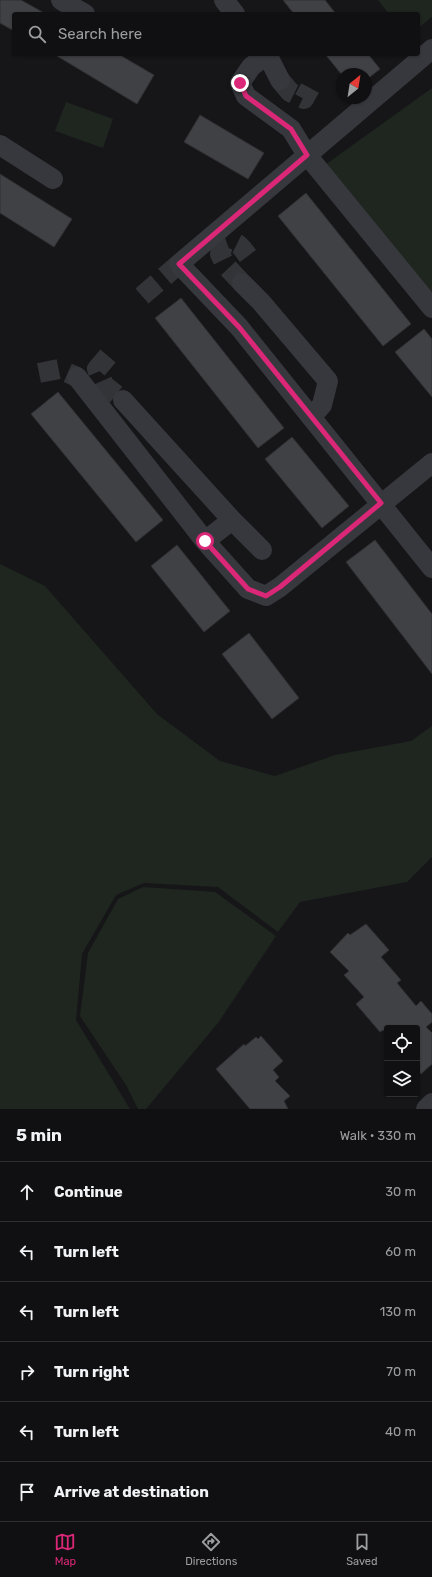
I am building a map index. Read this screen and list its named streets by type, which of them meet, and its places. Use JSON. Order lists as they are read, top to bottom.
{
  "north": "top right",
  "page": {
    "search": "Search here",
    "heading": ["5 min", "Walk · 330 m"],
    "list": [
      ["Continue", "30 m"],
      ["Turn left", "60 m"],
      ["Turn left", "130 m"],
      ["Turn right", "70 m"],
      ["Turn left", "40 m"],
      "Arrive at destination"
    ],
    "nav": ["Map", "Directions", "Saved"]
  }
}
